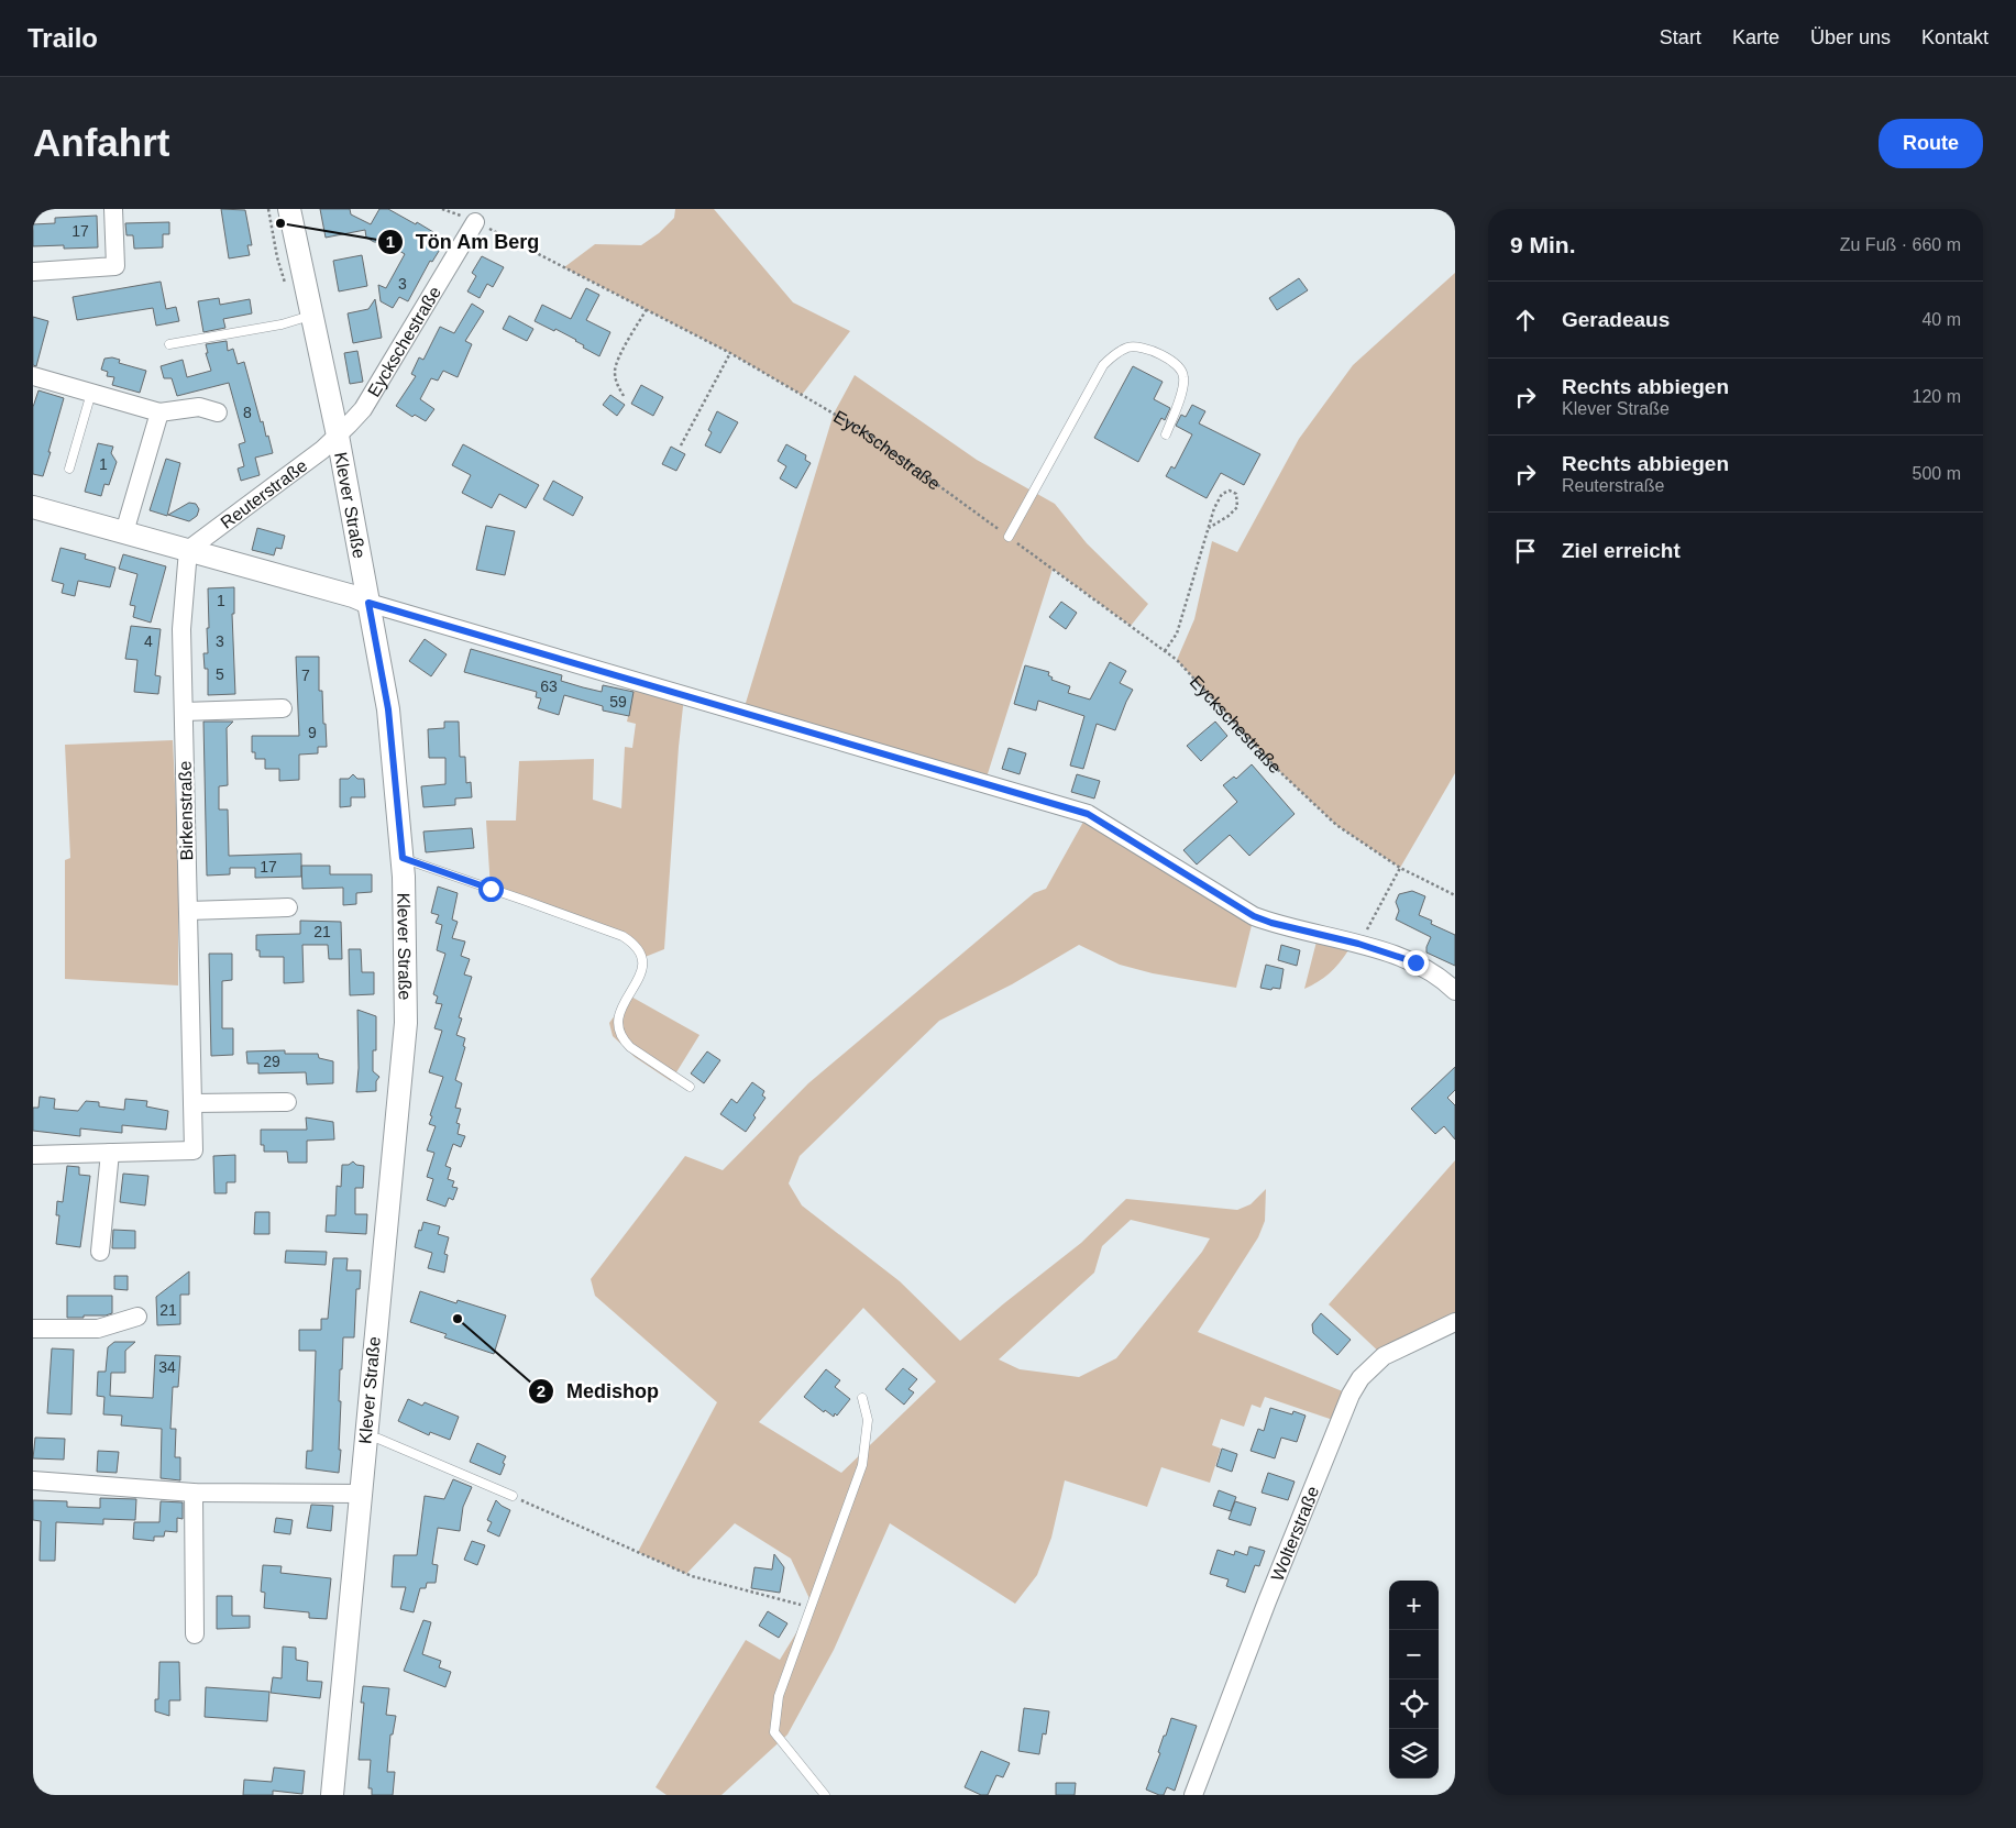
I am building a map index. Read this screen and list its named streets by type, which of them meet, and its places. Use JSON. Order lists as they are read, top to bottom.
{
  "streets": {
    "street": [
      "Eyckschestraße",
      "Reuterstraße",
      "Klever Straße",
      "Birkenstraße",
      "Wolterstraße"
    ]
  },
  "crossings": [
    ["Eyckschestraße", "Reuterstraße"],
    ["Eyckschestraße", "Klever Straße"],
    ["Reuterstraße", "Klever Straße"],
    ["Reuterstraße", "Birkenstraße"]
  ],
  "places": ["Tön Am Berg", "Medishop"],
  "house_numbers": [
    "17",
    "3",
    "8",
    "1",
    "1",
    "4",
    "3",
    "5",
    "7",
    "63",
    "59",
    "9",
    "17",
    "21",
    "29",
    "21",
    "34"
  ],
  "page": {
    "header": "Trailo",
    "nav": [
      "Start",
      "Karte",
      "Über uns",
      "Kontakt"
    ],
    "buttons": "Route",
    "title": "Anfahrt",
    "heading": ["9 Min.", "Zu Fuß · 660 m"],
    "list": [
      ["Geradeaus", "40 m"],
      ["Rechts abbiegen", "Klever Straße", "120 m"],
      ["Rechts abbiegen", "Reuterstraße", "500 m"],
      "Ziel erreicht"
    ],
    "map_buttons": ["+", "−"]
  }
}
